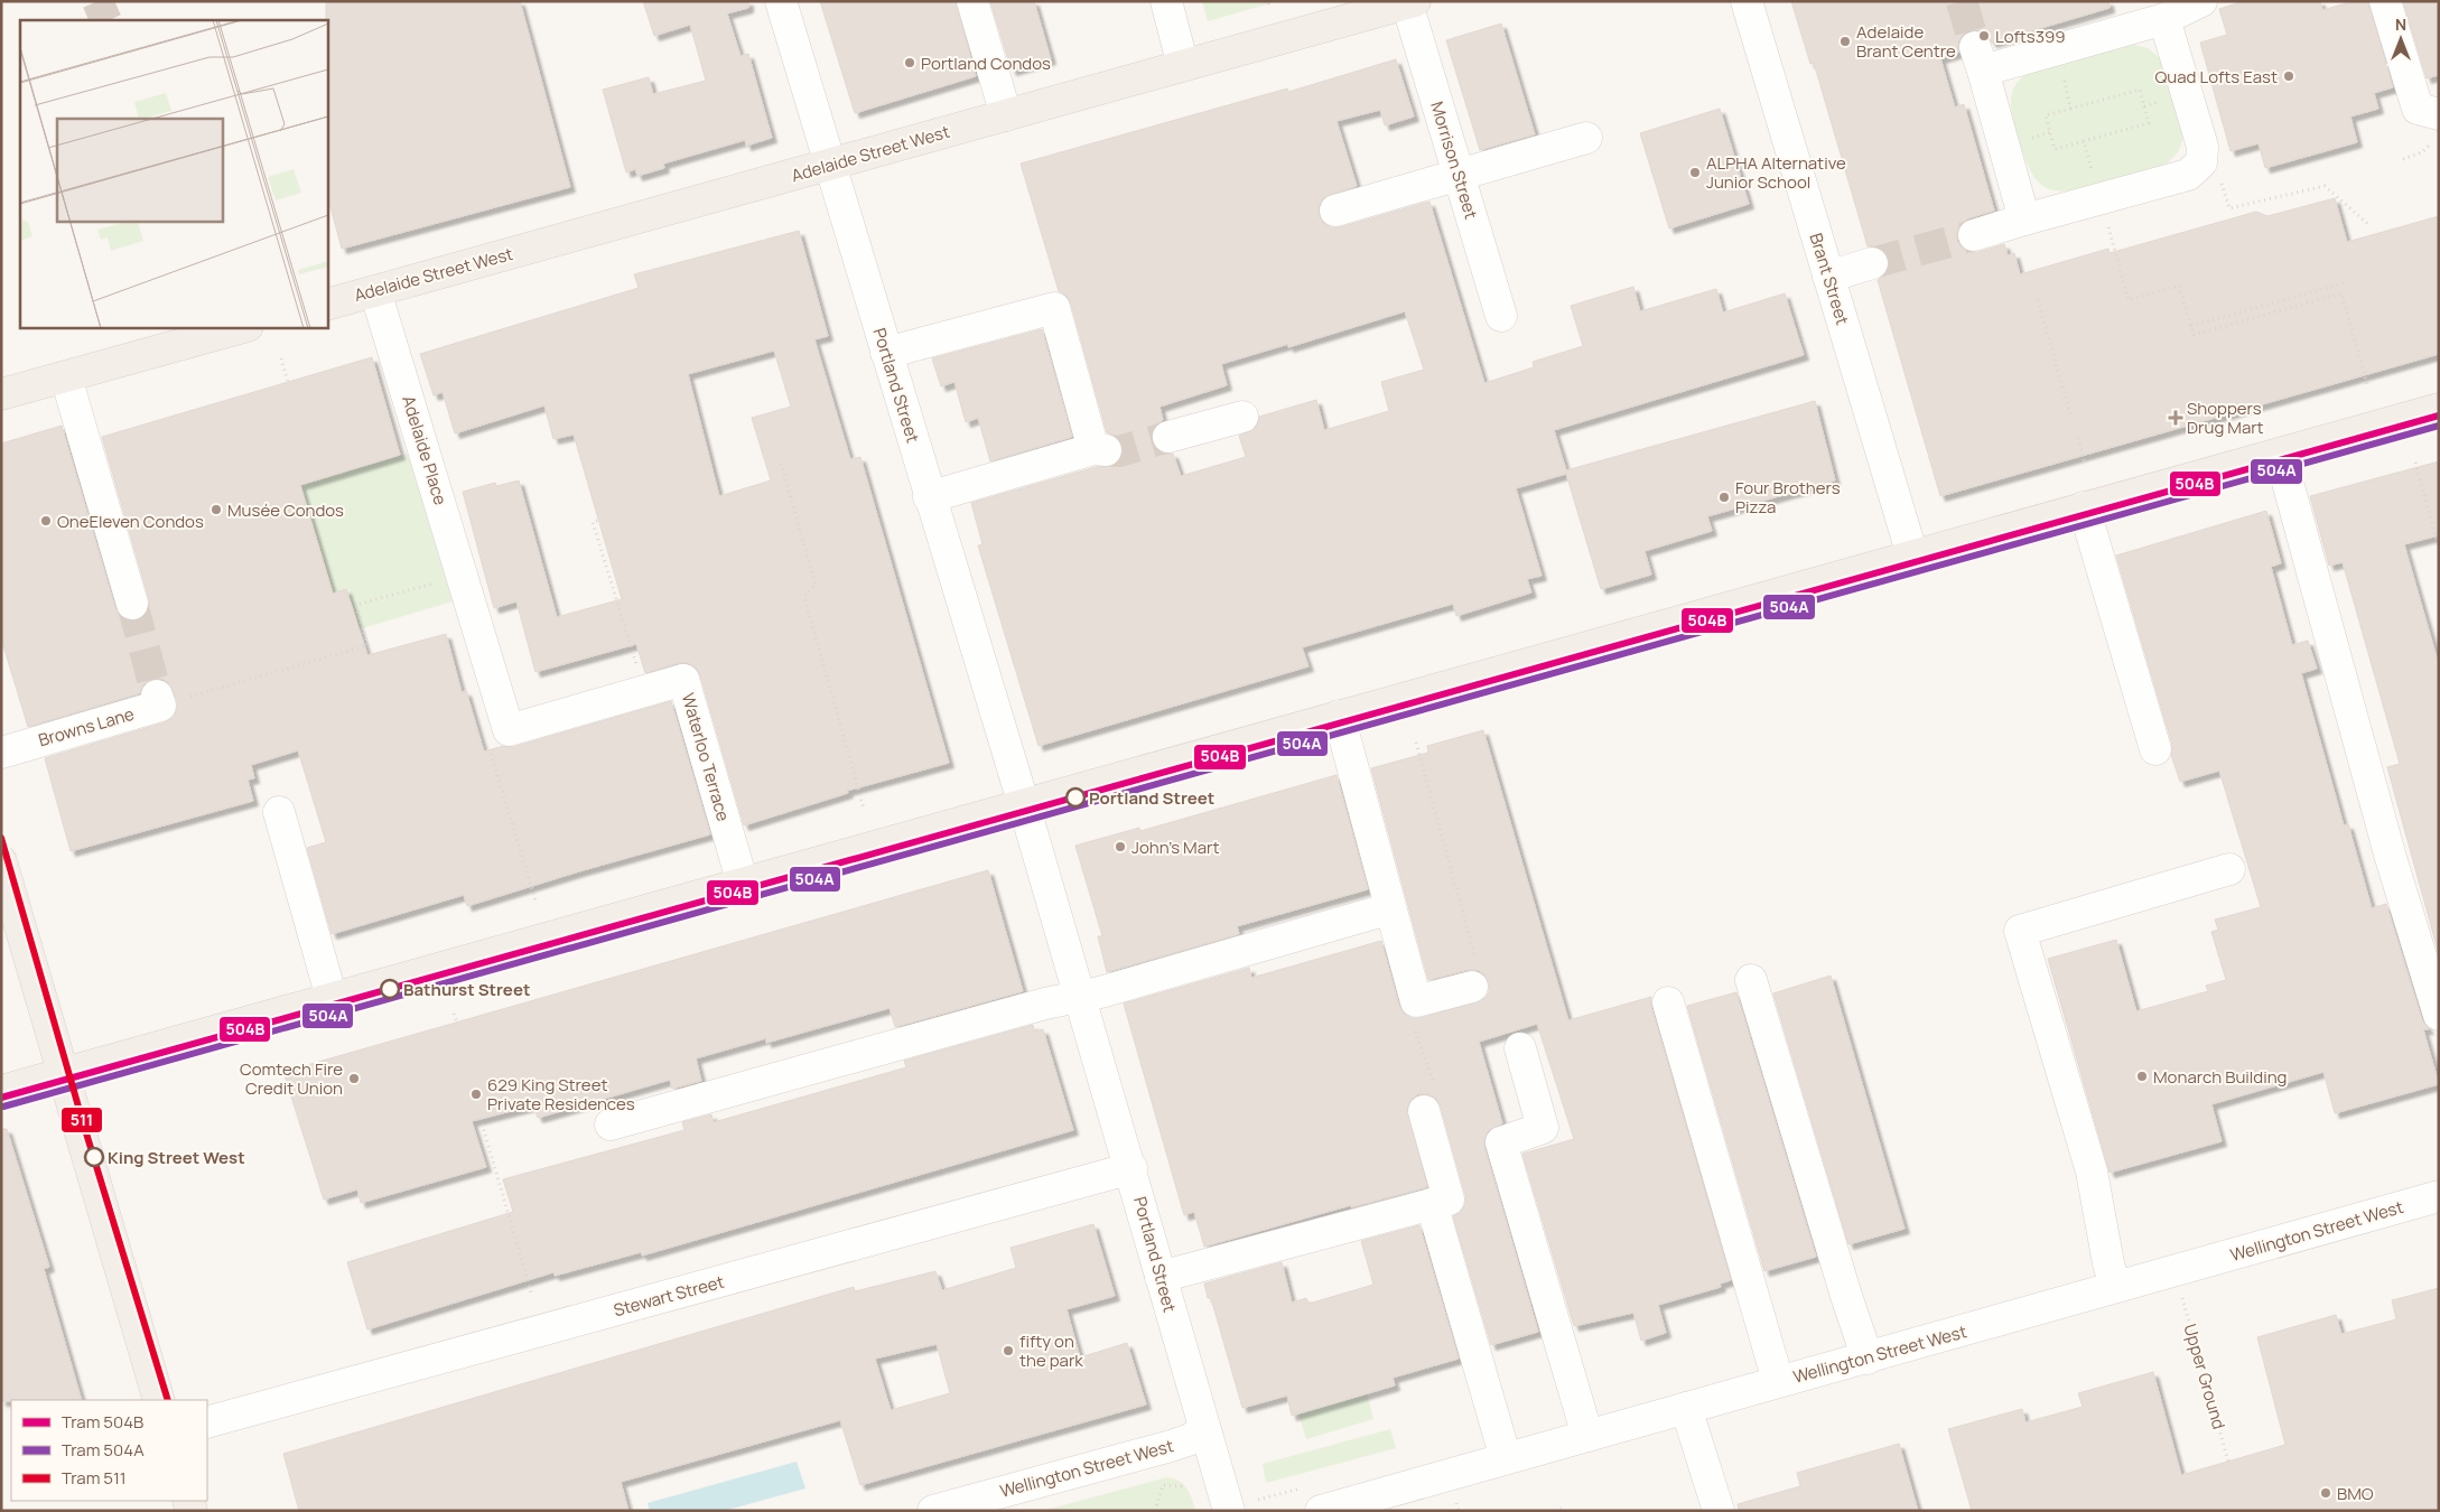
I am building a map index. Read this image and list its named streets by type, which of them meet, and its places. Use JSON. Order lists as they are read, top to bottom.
{
  "streets": {
    "main road": ["Adelaide Street West"],
    "street": [
      "Morrison Street",
      "Brant Street",
      "Portland Street",
      "Adelaide Place",
      "Browns Lane",
      "Waterloo Terrace",
      "Wellington Street West",
      "Stewart Street"
    ],
    "path": ["Upper Ground"]
  },
  "crossings": [
    ["Adelaide Street West", "Morrison Street"],
    ["Adelaide Street West", "Portland Street"],
    ["Adelaide Street West", "Adelaide Place"],
    ["Portland Street", "Wellington Street West"],
    ["Portland Street", "Stewart Street"],
    ["Adelaide Place", "Waterloo Terrace"]
  ],
  "places": {
    "other": [
      "Lofts399",
      "Adelaide Brant Centre",
      "Portland Condos",
      "Quad Lofts East",
      "ALPHA Alternative Junior School",
      "Four Brothers Pizza",
      "Musée Condos",
      "OneEleven Condos",
      "Portland Street",
      "John's Mart",
      "Bathurst Street",
      "Monarch Building",
      "Comtech Fire Credit Union",
      "629 King Street Private Residences",
      "King Street West",
      "fifty on the park",
      "BMO"
    ],
    "health": ["Shoppers Drug Mart"]
  },
  "lines": ["tram line 504B", "tram line 504A", "tram line 511"],
  "legend": ["Tram 504B", "Tram 504A", "Tram 511"],
  "north": "top"
}
